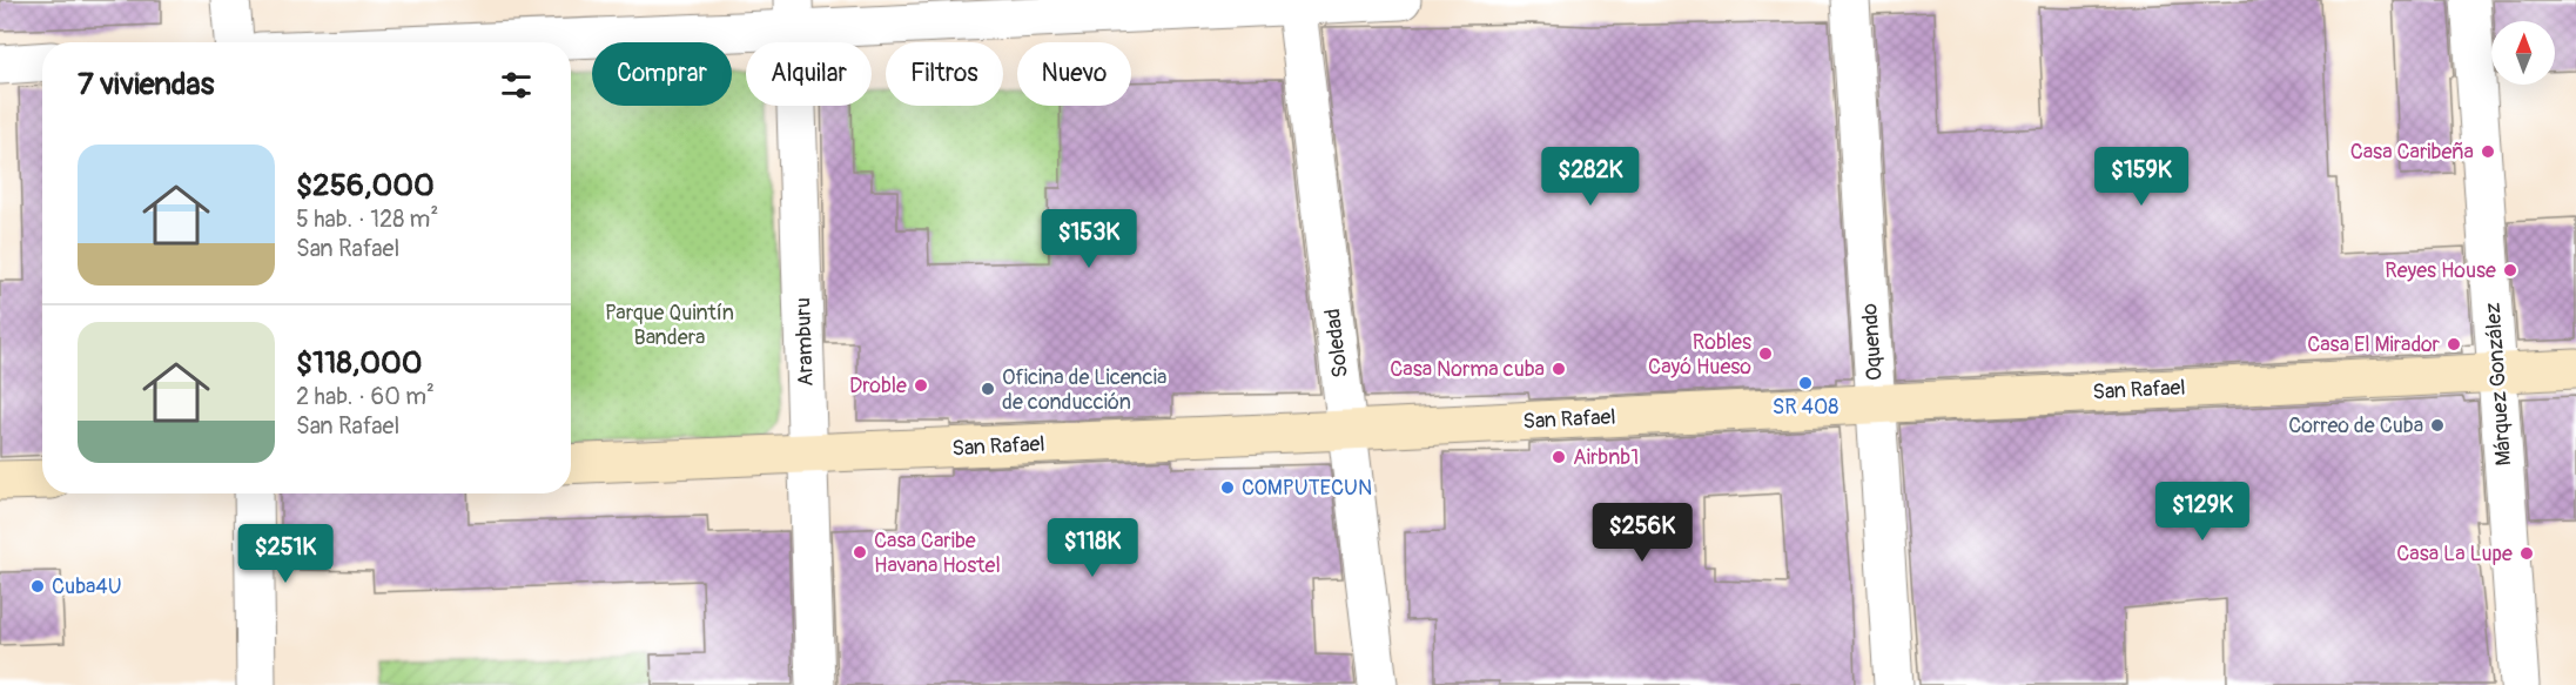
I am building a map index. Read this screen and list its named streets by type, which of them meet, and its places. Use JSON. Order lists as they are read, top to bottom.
{
  "streets": {
    "street": [
      "Aramburu",
      "Oquendo",
      "Soledad",
      "Márquez González",
      "San Rafael"
    ]
  },
  "crossings": [
    ["Aramburu", "San Rafael"],
    ["Oquendo", "San Rafael"],
    ["Soledad", "San Rafael"],
    ["Márquez González", "San Rafael"]
  ],
  "parks": ["Parque Quintín Bandera"],
  "places": [
    "Casa Caribeña",
    "Reyes House",
    "Casa El Mirador",
    "Robles Cayó Hueso",
    "Casa Norma cuba",
    "SR 408",
    "Droble",
    "Oficina de Licencia de conducción",
    "Correo de Cuba",
    "Airbnb1",
    "COMPUTECUN",
    "Casa Caribe Havana Hostel",
    "Casa La Lupe",
    "Cuba4U"
  ],
  "north": "top",
  "page": {
    "chip": [
      "Comprar",
      "Alquilar",
      "Filtros",
      "Nuevo"
    ],
    "heading": "7 viviendas",
    "list": [
      {
        "name": "$256,000",
        "note": "5 hab. · 128 m² · San Rafael"
      },
      {
        "name": "$118,000",
        "note": "2 hab. · 60 m² · San Rafael"
      }
    ],
    "price": [
      "$282K",
      "$159K",
      "$153K",
      "$129K",
      "$256K",
      "$118K",
      "$251K"
    ]
  }
}
